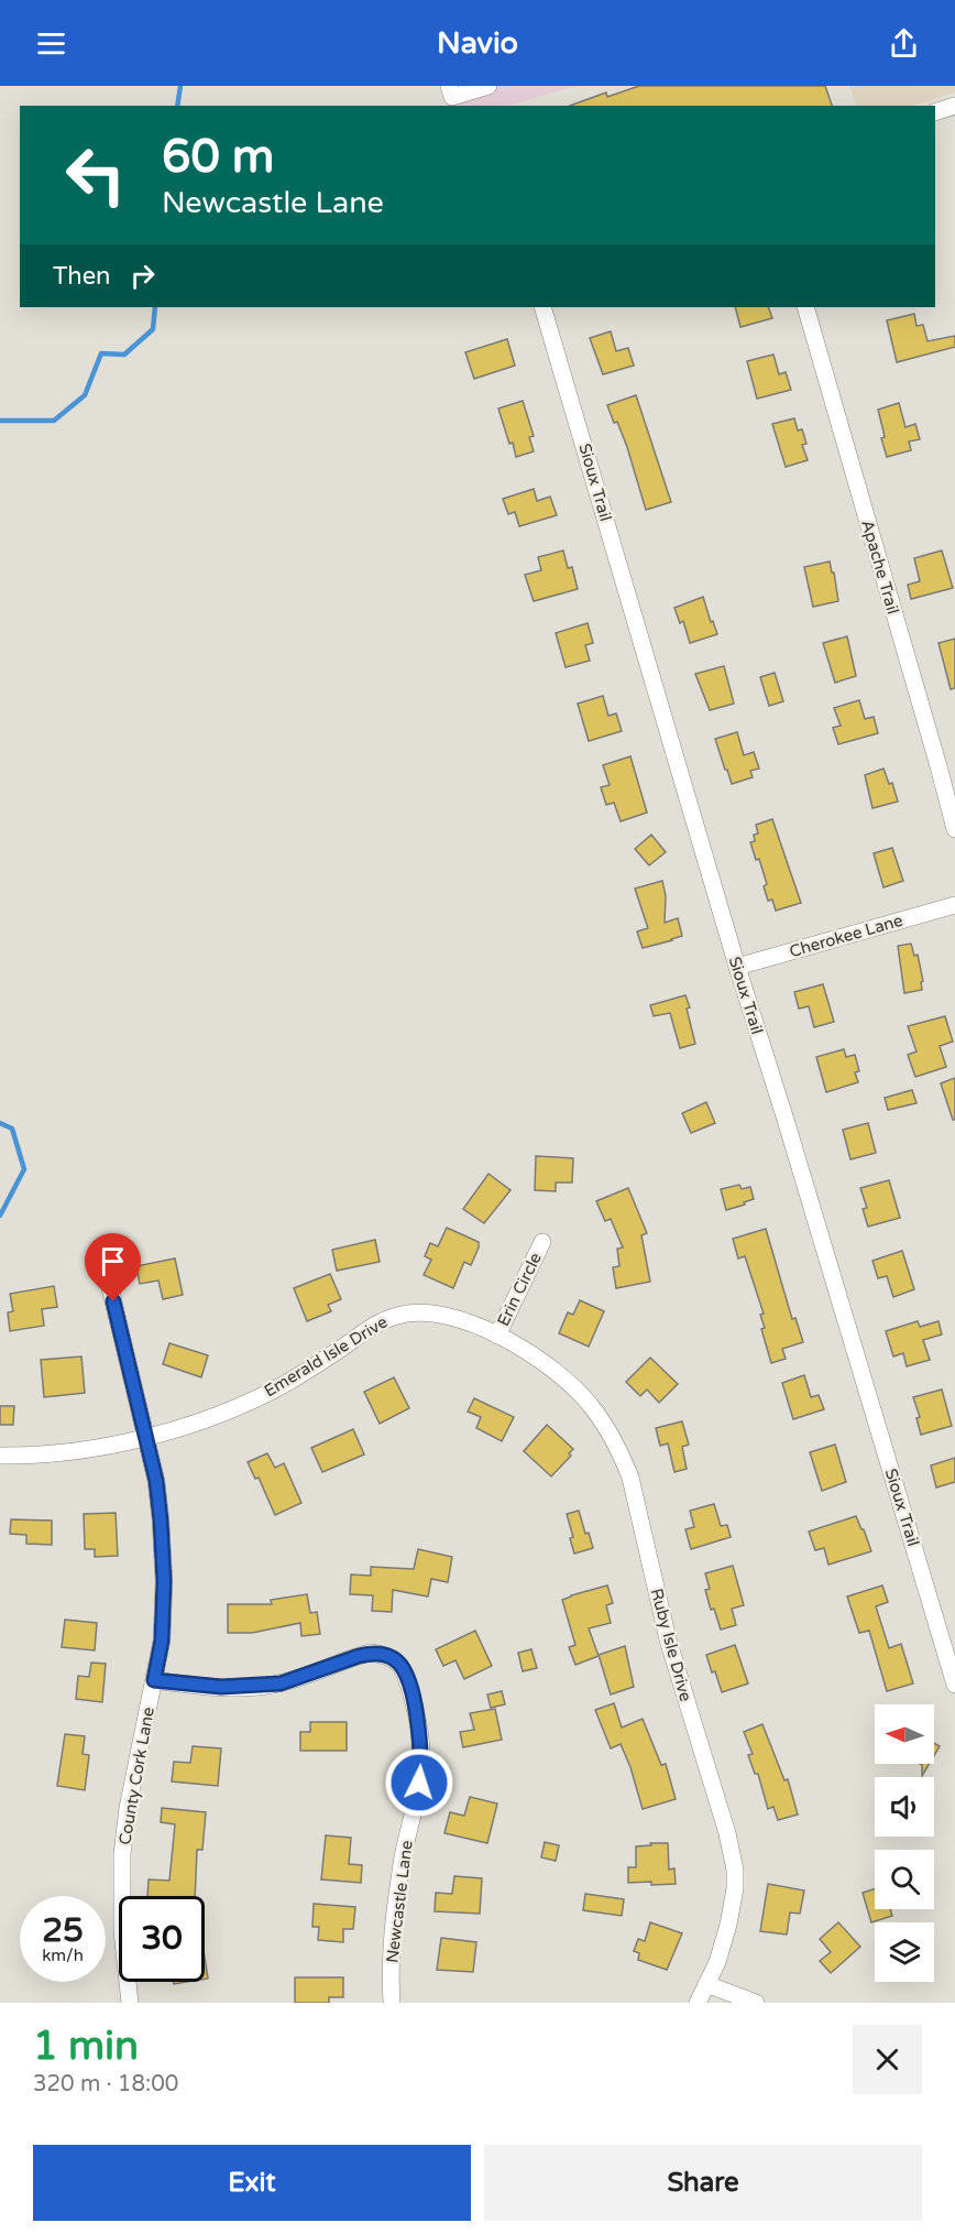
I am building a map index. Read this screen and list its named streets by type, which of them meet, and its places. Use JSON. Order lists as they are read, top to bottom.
{
  "streets": {
    "street": [
      "Sioux Trail",
      "Apache Trail",
      "Cherokee Lane",
      "Erin Circle",
      "Emerald Isle Drive",
      "Ruby Isle Drive",
      "County Cork Lane",
      "Newcastle Lane"
    ]
  },
  "crossings": [
    ["Sioux Trail", "Cherokee Lane"],
    ["Erin Circle", "Emerald Isle Drive"],
    ["Erin Circle", "Ruby Isle Drive"],
    ["Emerald Isle Drive", "Ruby Isle Drive"],
    ["Emerald Isle Drive", "County Cork Lane"],
    ["County Cork Lane", "Newcastle Lane"]
  ],
  "north": "left",
  "page": {
    "header": "Navio",
    "turn": ["60 m", "Newcastle Lane"],
    "then": "Then",
    "speed": "25 km/h",
    "limit": "30",
    "heading": ["1 min", "320 m · 18:00"],
    "buttons": ["Exit", "Share"]
  }
}
